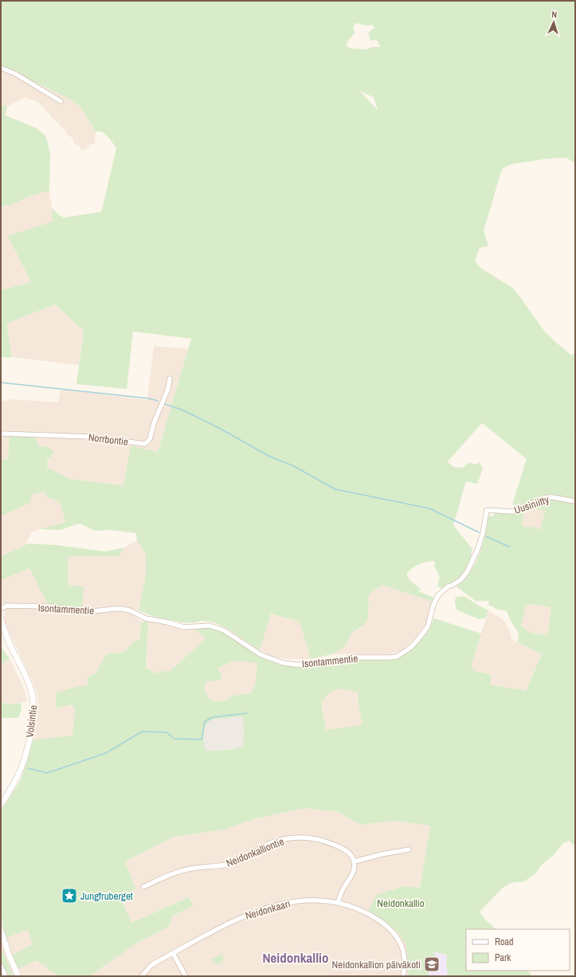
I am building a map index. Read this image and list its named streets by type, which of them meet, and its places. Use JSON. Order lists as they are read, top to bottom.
{
  "streets": {
    "street": [
      "Norrbontie",
      "Uusiniitty",
      "Isontammentie",
      "Volsintie",
      "Neidonkalliontie",
      "Neidonkaari"
    ]
  },
  "crossings": [
    ["Uusiniitty", "Isontammentie"]
  ],
  "districts": ["Neidonkallio"],
  "parks": ["Neidonkallio"],
  "places": {
    "place": ["Jungfruberget"],
    "school or university": ["Neidonkallion päiväkoti"]
  },
  "legend": ["Road", "Park"],
  "north": "top"
}
